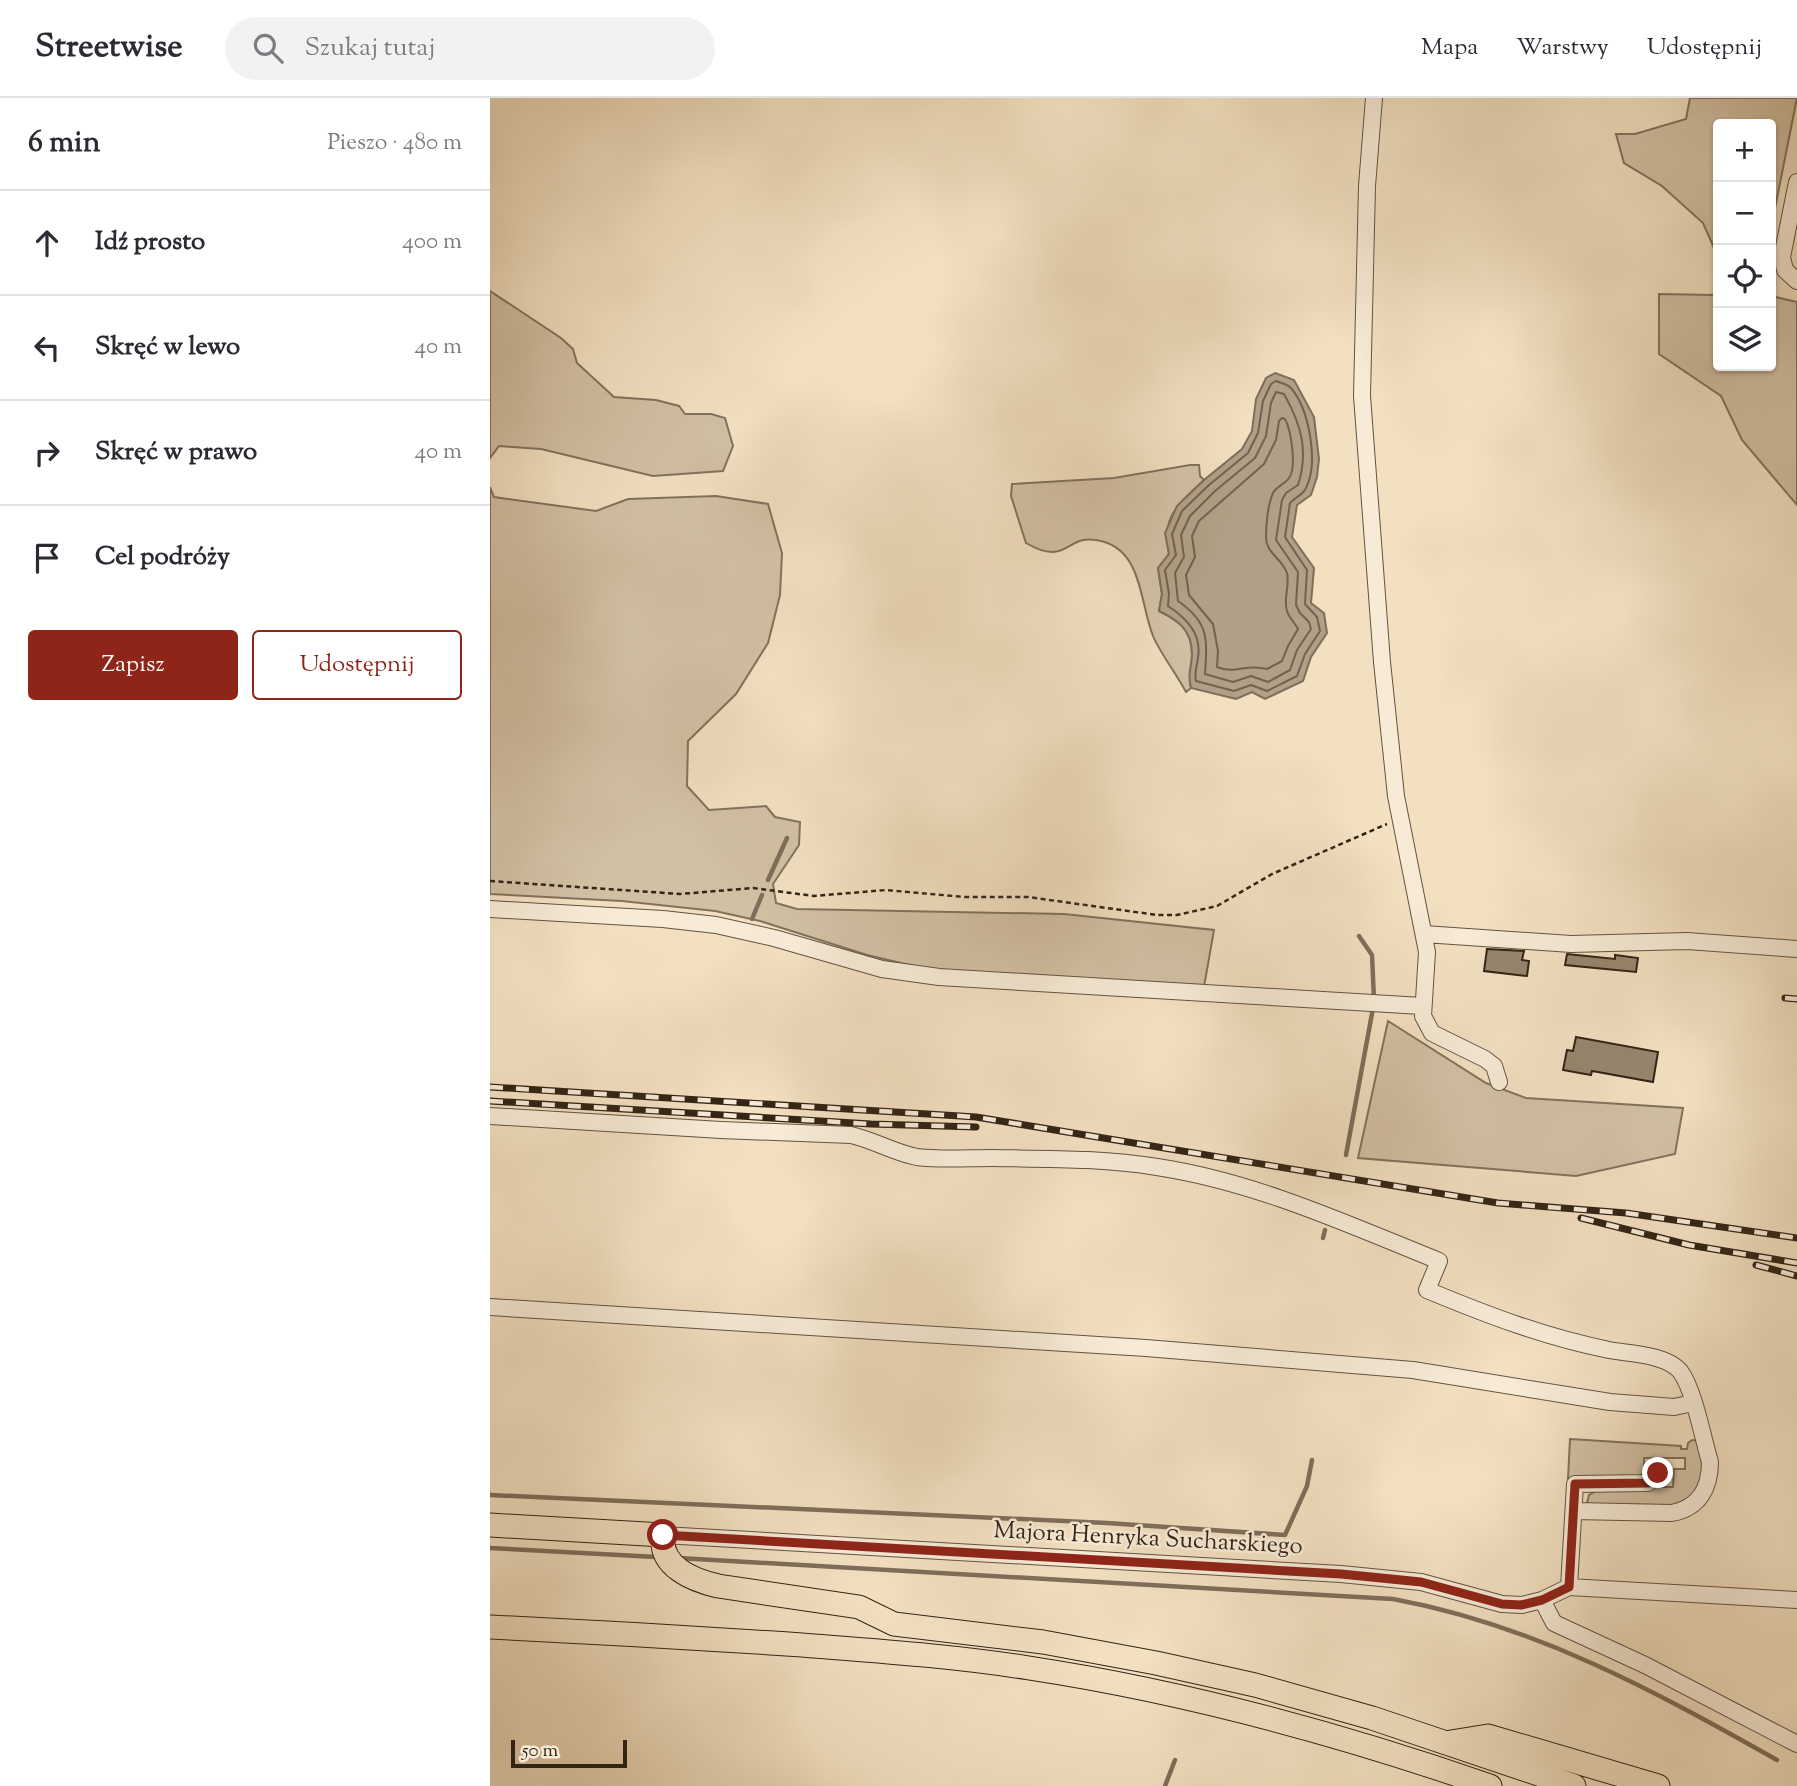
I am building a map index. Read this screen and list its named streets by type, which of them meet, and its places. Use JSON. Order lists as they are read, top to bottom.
{
  "streets": {
    "highway": ["Majora Henryka Sucharskiego"]
  },
  "scale_bar": "50 m",
  "page": {
    "header": "Streetwise",
    "search": "Szukaj tutaj",
    "nav": ["Mapa", "Warstwy", "Udostępnij"],
    "heading": ["6 min", "Pieszo · 480 m"],
    "map_buttons": ["+", "−"],
    "list": [
      ["Idź prosto", "400 m"],
      ["Skręć w lewo", "40 m"],
      ["Skręć w prawo", "40 m"],
      "Cel podróży"
    ],
    "buttons": ["Zapisz", "Udostępnij"],
    "scale": "50 m"
  }
}
